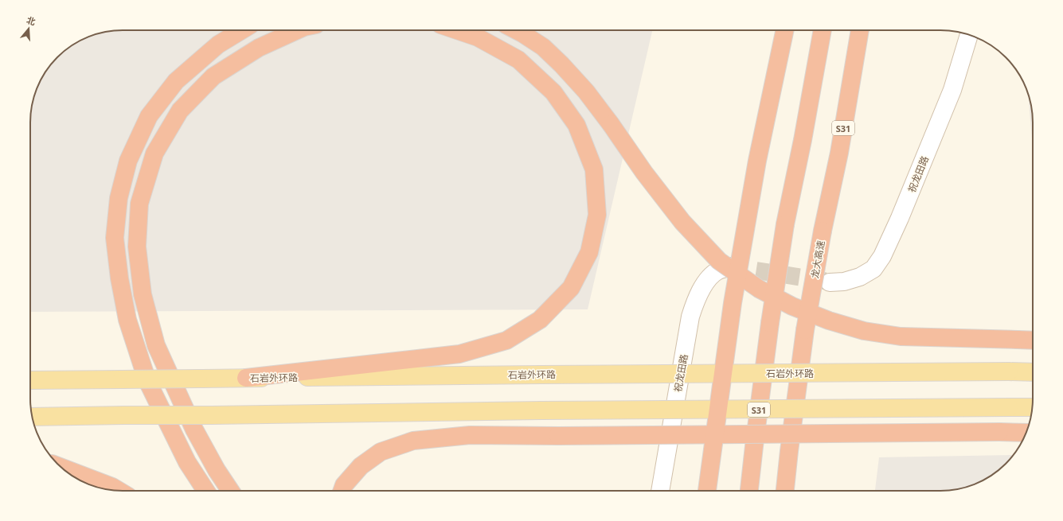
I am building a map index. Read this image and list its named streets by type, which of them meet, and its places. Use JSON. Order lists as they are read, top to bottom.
{
  "streets": {
    "highway": ["S31", "龙大高速"],
    "main road": ["石岩外环路"],
    "street": ["祝龙田路"]
  },
  "north": "top"
}
